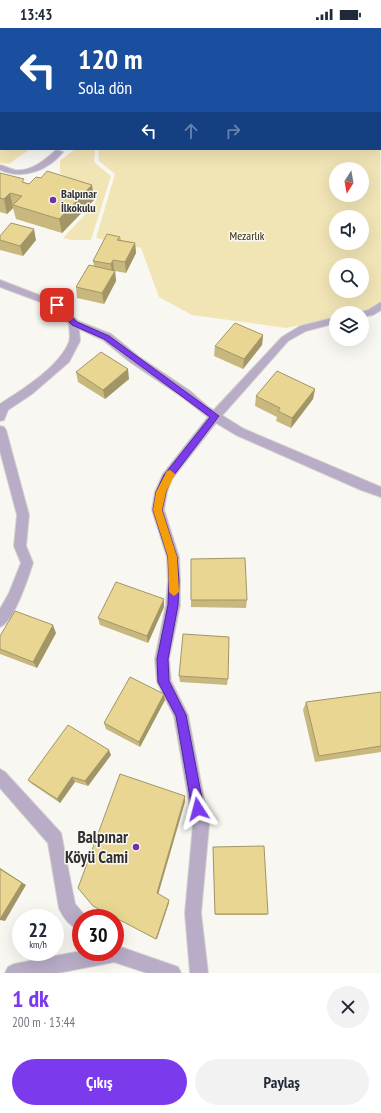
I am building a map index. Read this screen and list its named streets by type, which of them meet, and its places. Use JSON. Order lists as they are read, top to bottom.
{
  "parks": ["Mezarlık"],
  "places": ["Balpınar İlkokulu", "Balpınar Köyü Cami"],
  "north": "bottom",
  "page": {
    "status": "13:43",
    "turn": ["120 m", "Sola dön"],
    "speed": "22 km/h",
    "limit": "30",
    "heading": ["1 dk", "200 m · 13:44"],
    "buttons": ["Çıkış", "Paylaş"]
  }
}
